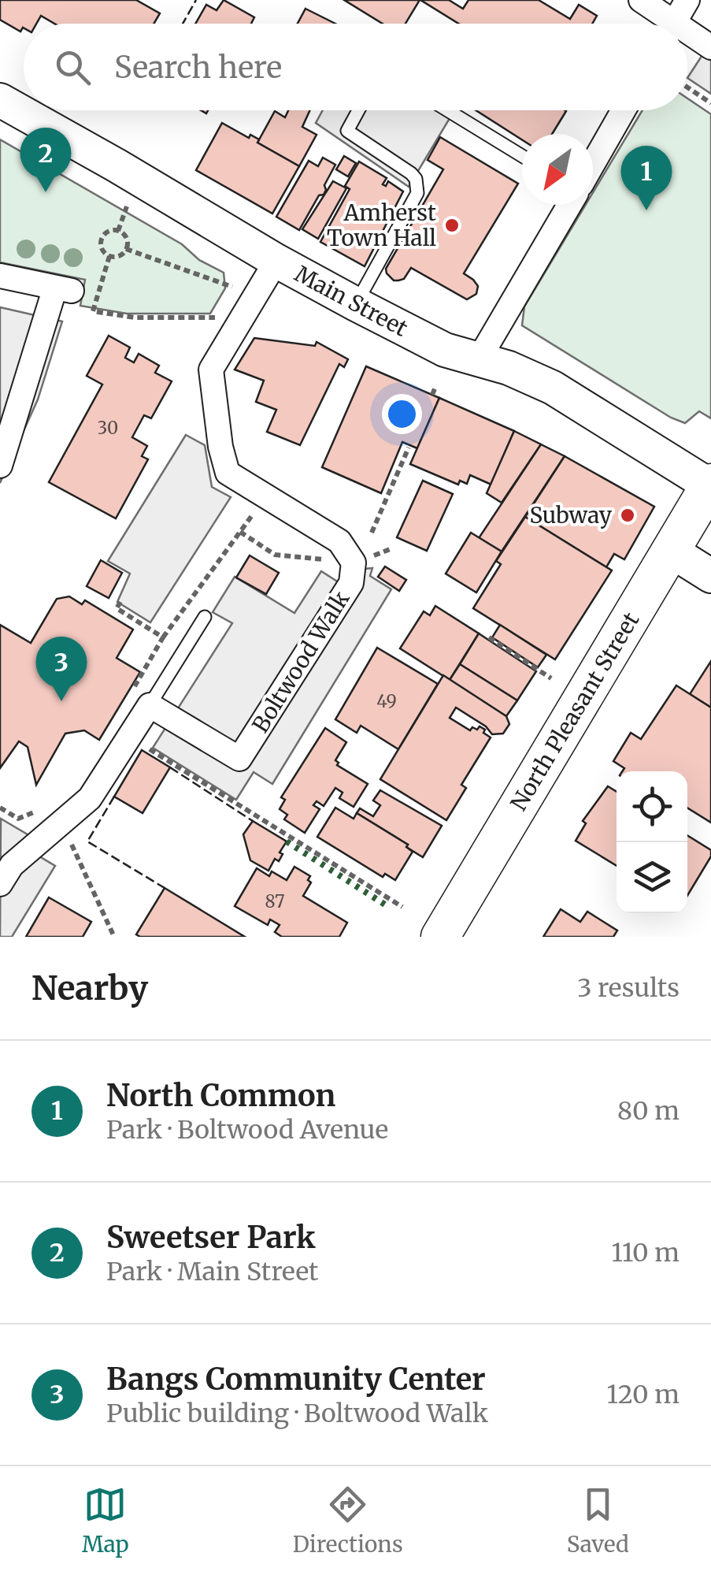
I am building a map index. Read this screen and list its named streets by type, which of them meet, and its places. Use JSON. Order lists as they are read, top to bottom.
{
  "streets": {
    "main road": ["Main Street", "North Pleasant Street"],
    "street": ["Boltwood Walk"]
  },
  "crossings": [
    ["Main Street", "Boltwood Walk"],
    ["Main Street", "North Pleasant Street"]
  ],
  "places": ["Amherst Town Hall", "Subway"],
  "house_numbers": ["30", "49", "87"],
  "north": "bottom left",
  "page": {
    "search": "Search here",
    "pins": ["2", "1", "3"],
    "heading": ["Nearby", "3 results"],
    "list": [
      {
        "mark": "1",
        "name": "North Common",
        "note": "Park · Boltwood Avenue",
        "value": "80 m"
      },
      {
        "mark": "2",
        "name": "Sweetser Park",
        "note": "Park · Main Street",
        "value": "110 m"
      },
      {
        "mark": "3",
        "name": "Bangs Community Center",
        "note": "Public building · Boltwood Walk",
        "value": "120 m"
      }
    ],
    "nav": ["Map", "Directions", "Saved"]
  }
}
